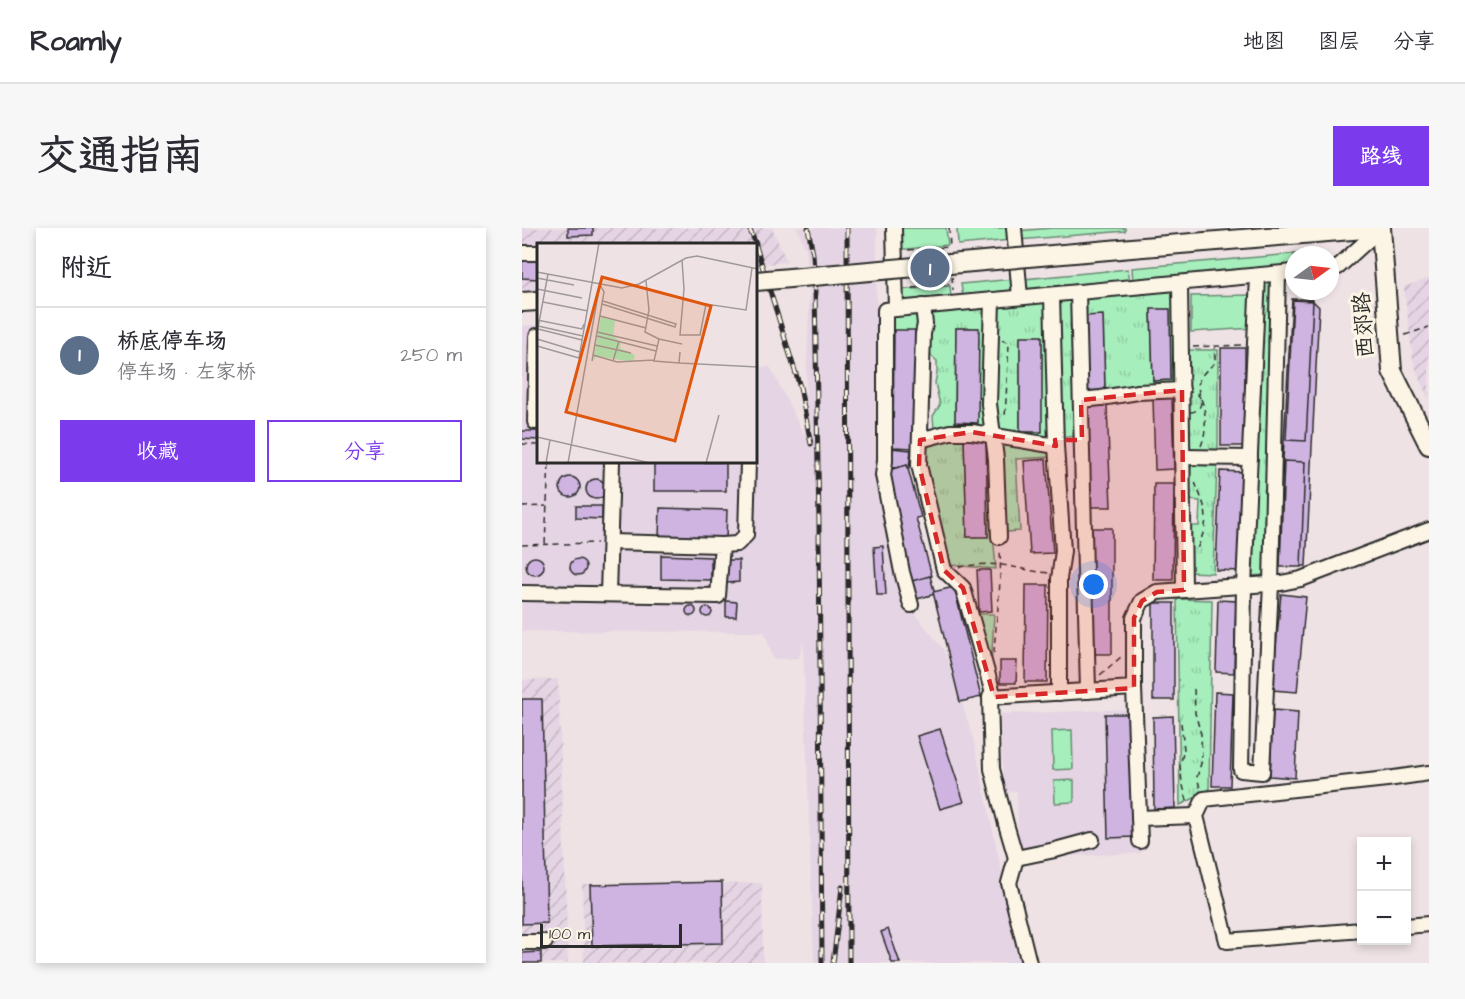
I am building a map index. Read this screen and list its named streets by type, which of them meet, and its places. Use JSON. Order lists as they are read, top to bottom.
{
  "streets": {
    "main road": ["西郊路"]
  },
  "scale_bar": "100 m",
  "north": "right",
  "page": {
    "header": "Roamly",
    "nav": ["地图", "图层", "分享"],
    "title": "交通指南",
    "buttons": [
      "路线",
      ["收藏", "分享"]
    ],
    "heading": "附近",
    "pins": "1",
    "list": [
      {
        "mark": "1",
        "name": "桥底停车场",
        "note": "停车场 · 左家桥",
        "value": "250 m"
      }
    ],
    "map_buttons": ["+", "−"],
    "scale": "100 m"
  }
}
